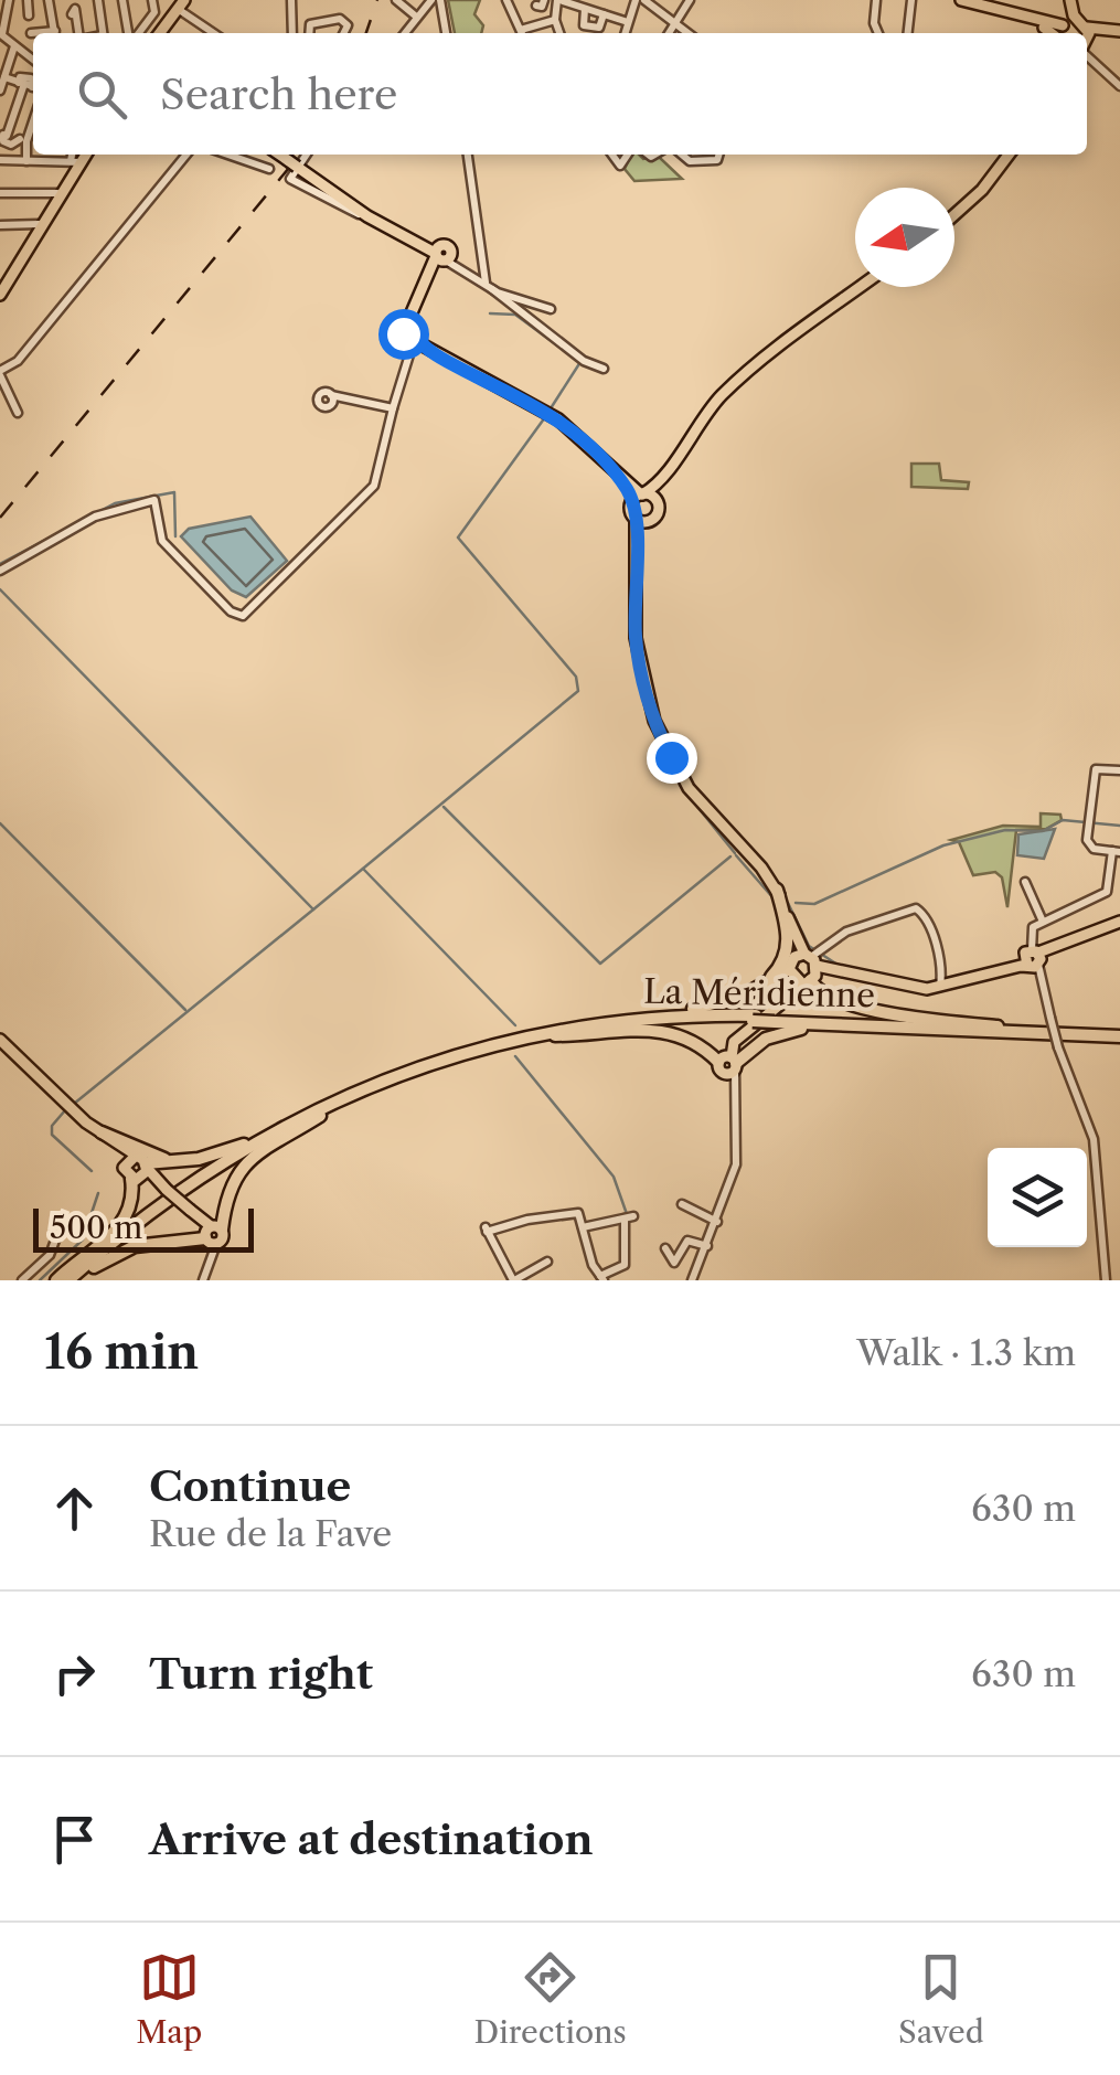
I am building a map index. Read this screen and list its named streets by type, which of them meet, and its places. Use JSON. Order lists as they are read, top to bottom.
{
  "streets": {
    "highway": ["La Méridienne"]
  },
  "scale_bar": "500 m",
  "north": "left",
  "page": {
    "search": "Search here",
    "scale": "500 m",
    "heading": ["16 min", "Walk · 1.3 km"],
    "list": [
      ["Continue", "Rue de la Fave", "630 m"],
      ["Turn right", "630 m"],
      "Arrive at destination"
    ],
    "nav": ["Map", "Directions", "Saved"]
  }
}
